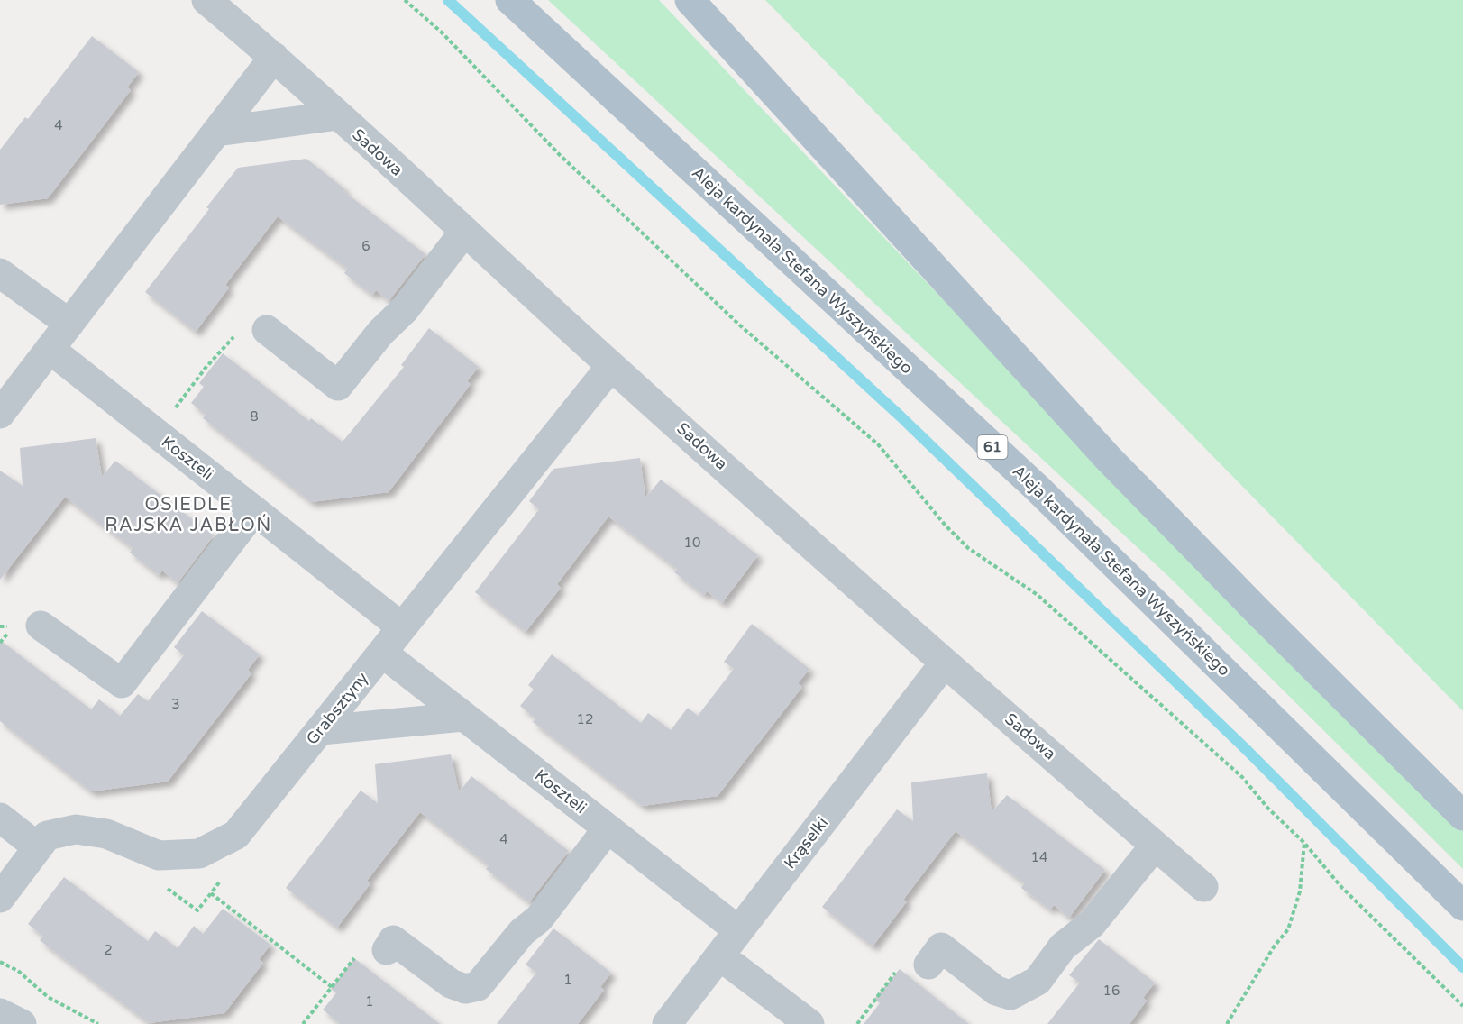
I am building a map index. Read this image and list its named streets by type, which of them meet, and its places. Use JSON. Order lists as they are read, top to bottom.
{
  "streets": {
    "main road": ["Aleja kardynała Stefana Wyszyńskiego", "61"],
    "street": [
      "Sadowa",
      "Koszteli",
      "Grabsztyny",
      "Krąselki"
    ]
  },
  "crossings": [
    ["Sadowa", "Grabsztyny"],
    ["Sadowa", "Krąselki"],
    ["Koszteli", "Grabsztyny"],
    ["Koszteli", "Krąselki"]
  ],
  "districts": ["OSIEDLE RAJSKA JABŁOŃ"],
  "house_numbers": [
    "4",
    "6",
    "8",
    "10",
    "3",
    "12",
    "4",
    "14",
    "2",
    "1",
    "16",
    "1"
  ]
}
